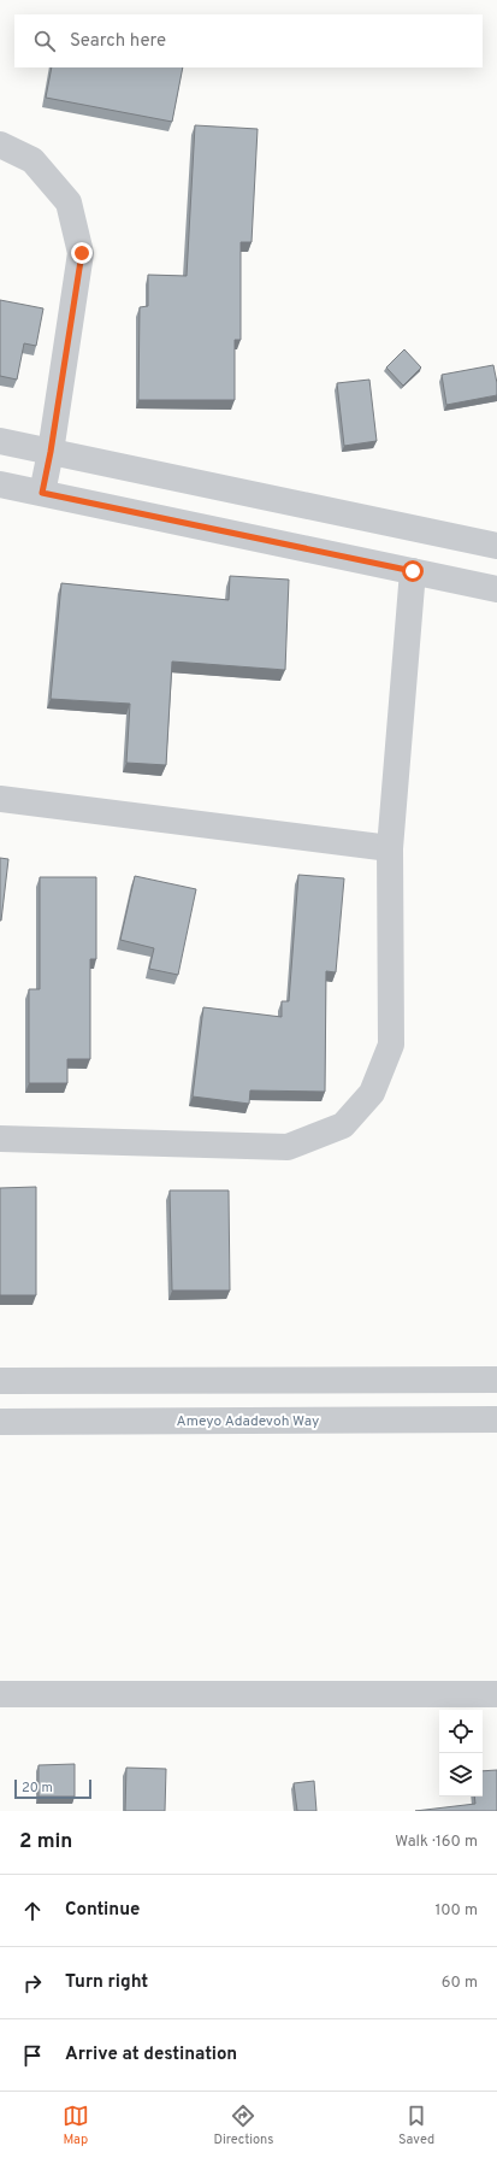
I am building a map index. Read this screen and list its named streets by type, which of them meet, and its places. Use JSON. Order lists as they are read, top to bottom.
{
  "streets": {
    "street": ["Ameyo Adadevoh Way"]
  },
  "scale_bar": "20 m",
  "page": {
    "search": "Search here",
    "scale": "20 m",
    "heading": ["2 min", "Walk · 160 m"],
    "list": [
      ["Continue", "100 m"],
      ["Turn right", "60 m"],
      "Arrive at destination"
    ],
    "nav": ["Map", "Directions", "Saved"]
  }
}
